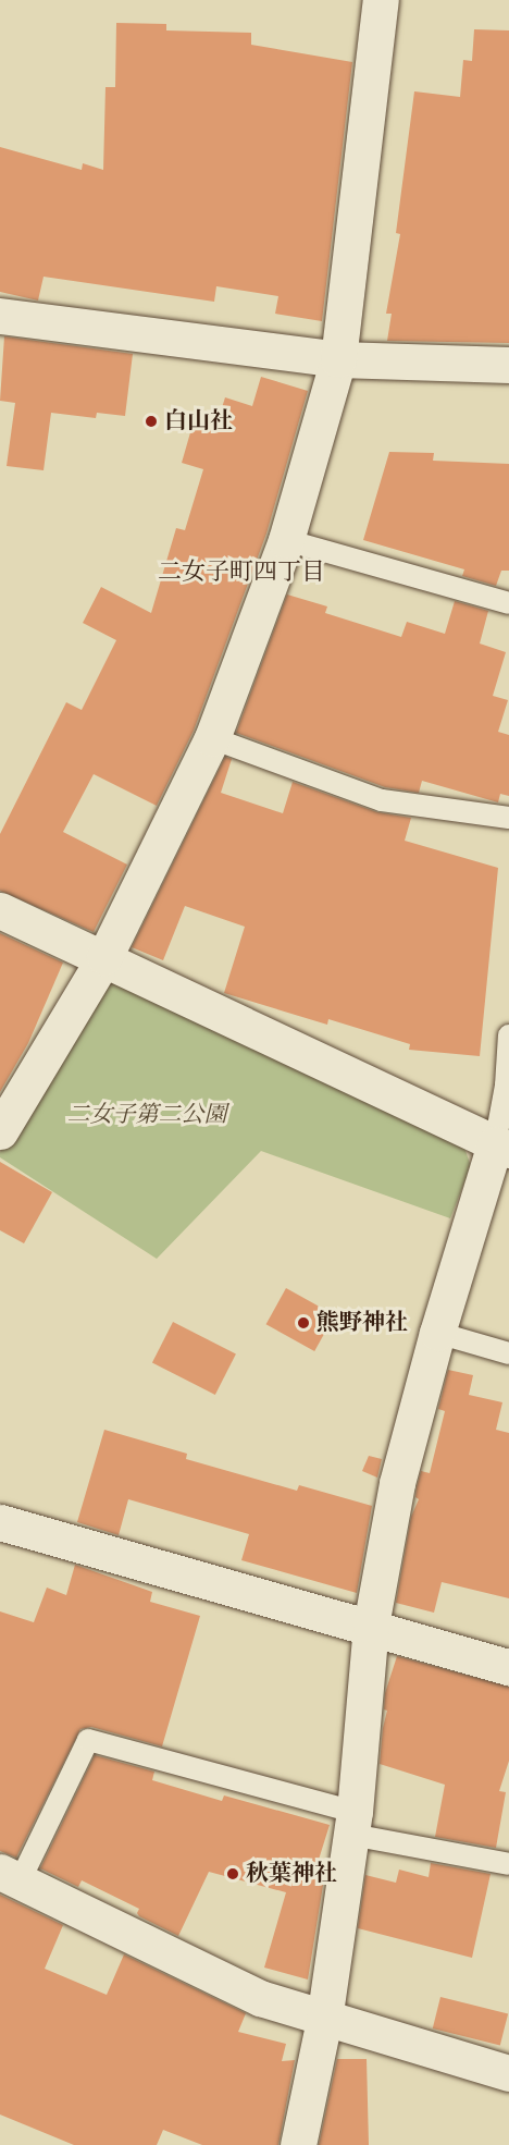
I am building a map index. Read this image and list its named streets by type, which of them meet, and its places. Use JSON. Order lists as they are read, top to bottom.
{
  "districts": ["二女子町四丁目"],
  "parks": ["二女子第二公園"],
  "places": ["白山社", "熊野神社", "秋葉神社"]
}
